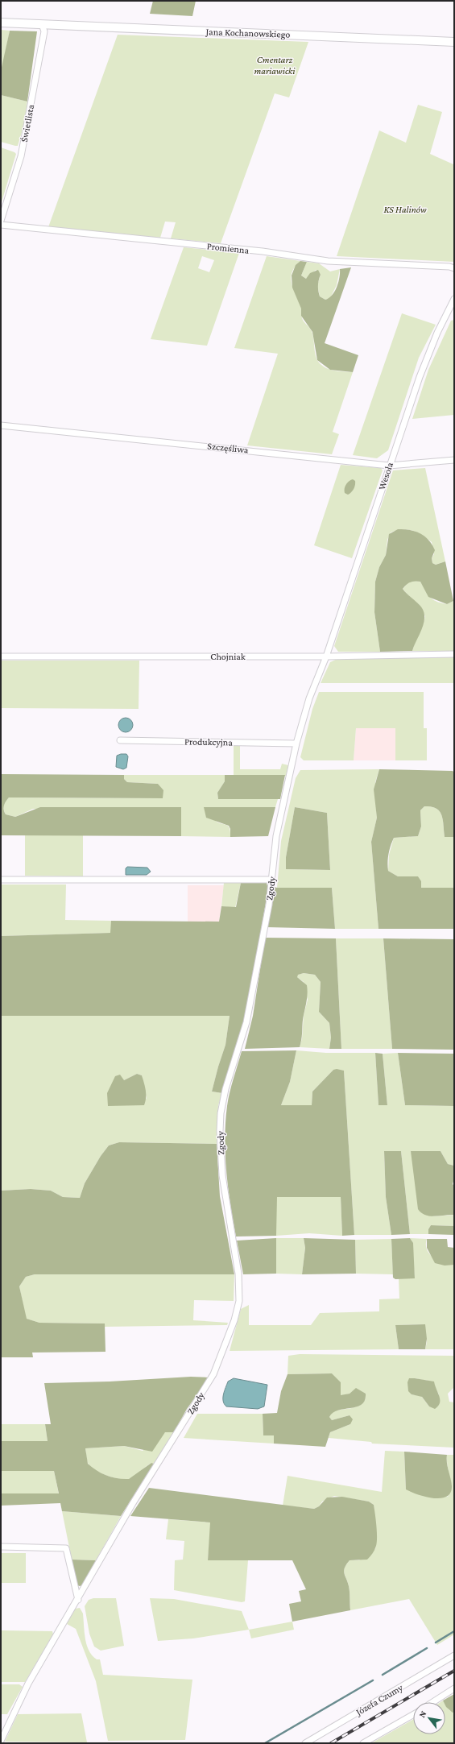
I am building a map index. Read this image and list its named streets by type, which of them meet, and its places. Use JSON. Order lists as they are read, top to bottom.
{
  "streets": {
    "street": [
      "Jana Kochanowskiego",
      "Świetlista",
      "Promienna",
      "Szczęśliwa",
      "Wesoła",
      "Chojniak",
      "Produkcyjna",
      "Zgody",
      "Józefa Czumy"
    ]
  },
  "crossings": [
    ["Jana Kochanowskiego", "Świetlista"],
    ["Szczęśliwa", "Wesoła"],
    ["Wesoła", "Chojniak"],
    ["Wesoła", "Zgody"],
    ["Chojniak", "Zgody"],
    ["Produkcyjna", "Zgody"]
  ],
  "parks": ["Cmentarz mariawicki", "KS Halinów"],
  "north": "top left"
}
